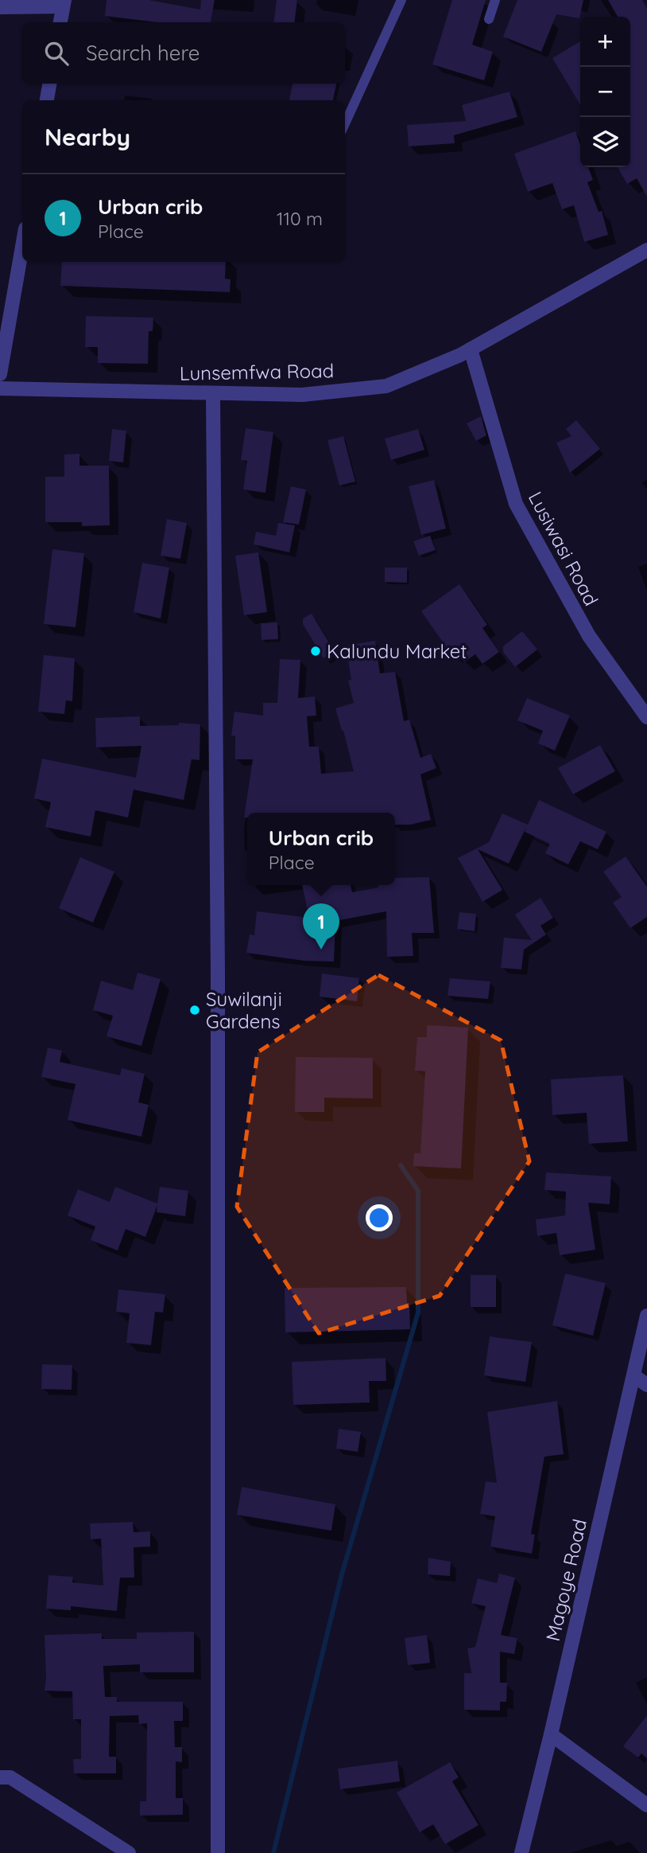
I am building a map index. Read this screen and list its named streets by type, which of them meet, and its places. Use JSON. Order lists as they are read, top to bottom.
{
  "streets": {
    "street": ["Lunsemfwa Road", "Lusiwasi Road", "Magoye Road"]
  },
  "crossings": [
    ["Lunsemfwa Road", "Lusiwasi Road"]
  ],
  "places": ["Kalundu Market", "Suwilanji Gardens"],
  "page": {
    "map_buttons": ["+", "−"],
    "search": "Search here",
    "heading": "Nearby",
    "list": [
      {
        "mark": "1",
        "name": "Urban crib",
        "note": "Place",
        "value": "110 m"
      }
    ],
    "popup": ["Urban crib", "Place"],
    "pins": "1"
  }
}
